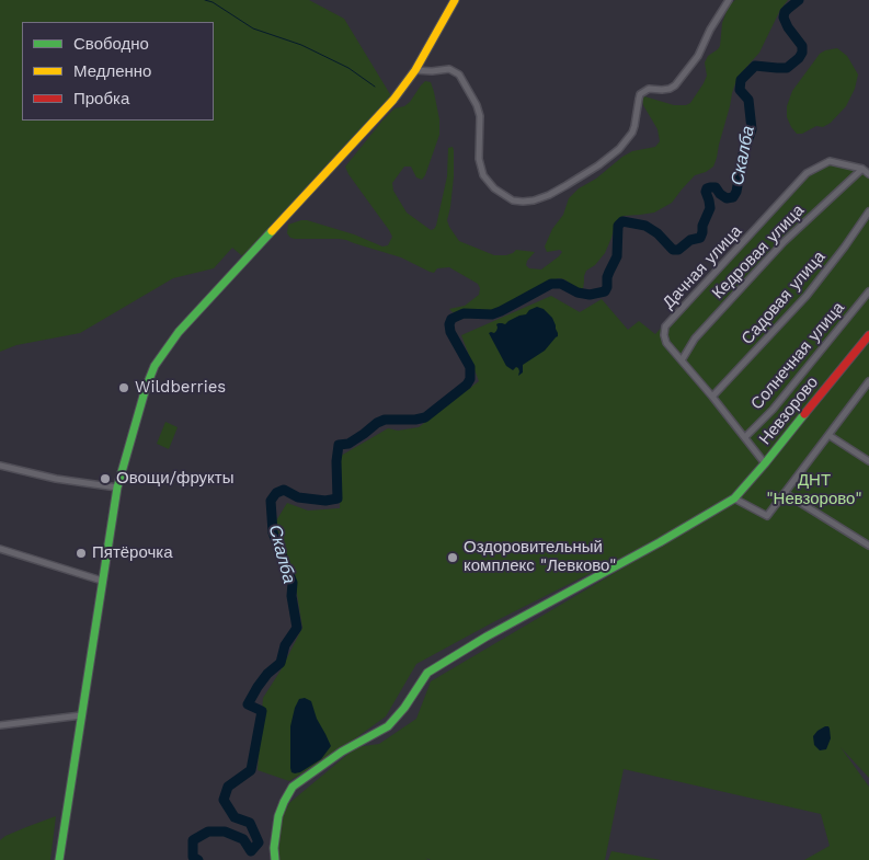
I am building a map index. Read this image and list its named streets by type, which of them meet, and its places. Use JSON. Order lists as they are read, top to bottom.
{
  "streets": {
    "street": [
      "Кедровая улица",
      "Дачная улица",
      "Садовая улица",
      "Солнечная улица",
      "Невзорово"
    ]
  },
  "crossings": [
    ["Кедровая улица", "Дачная улица"],
    ["Дачная улица", "Садовая улица"],
    ["Дачная улица", "Солнечная улица"],
    ["Дачная улица", "Невзорово"]
  ],
  "water": ["Скалба"],
  "parks": ["ДНТ \"Невзорово\""],
  "places": [
    "Wildberries",
    "Овощи/фрукты",
    "Пятёрочка",
    "Оздоровительный комплекс \"Левково\""
  ],
  "legend": ["Свободно", "Медленно", "Пробка"]
}
